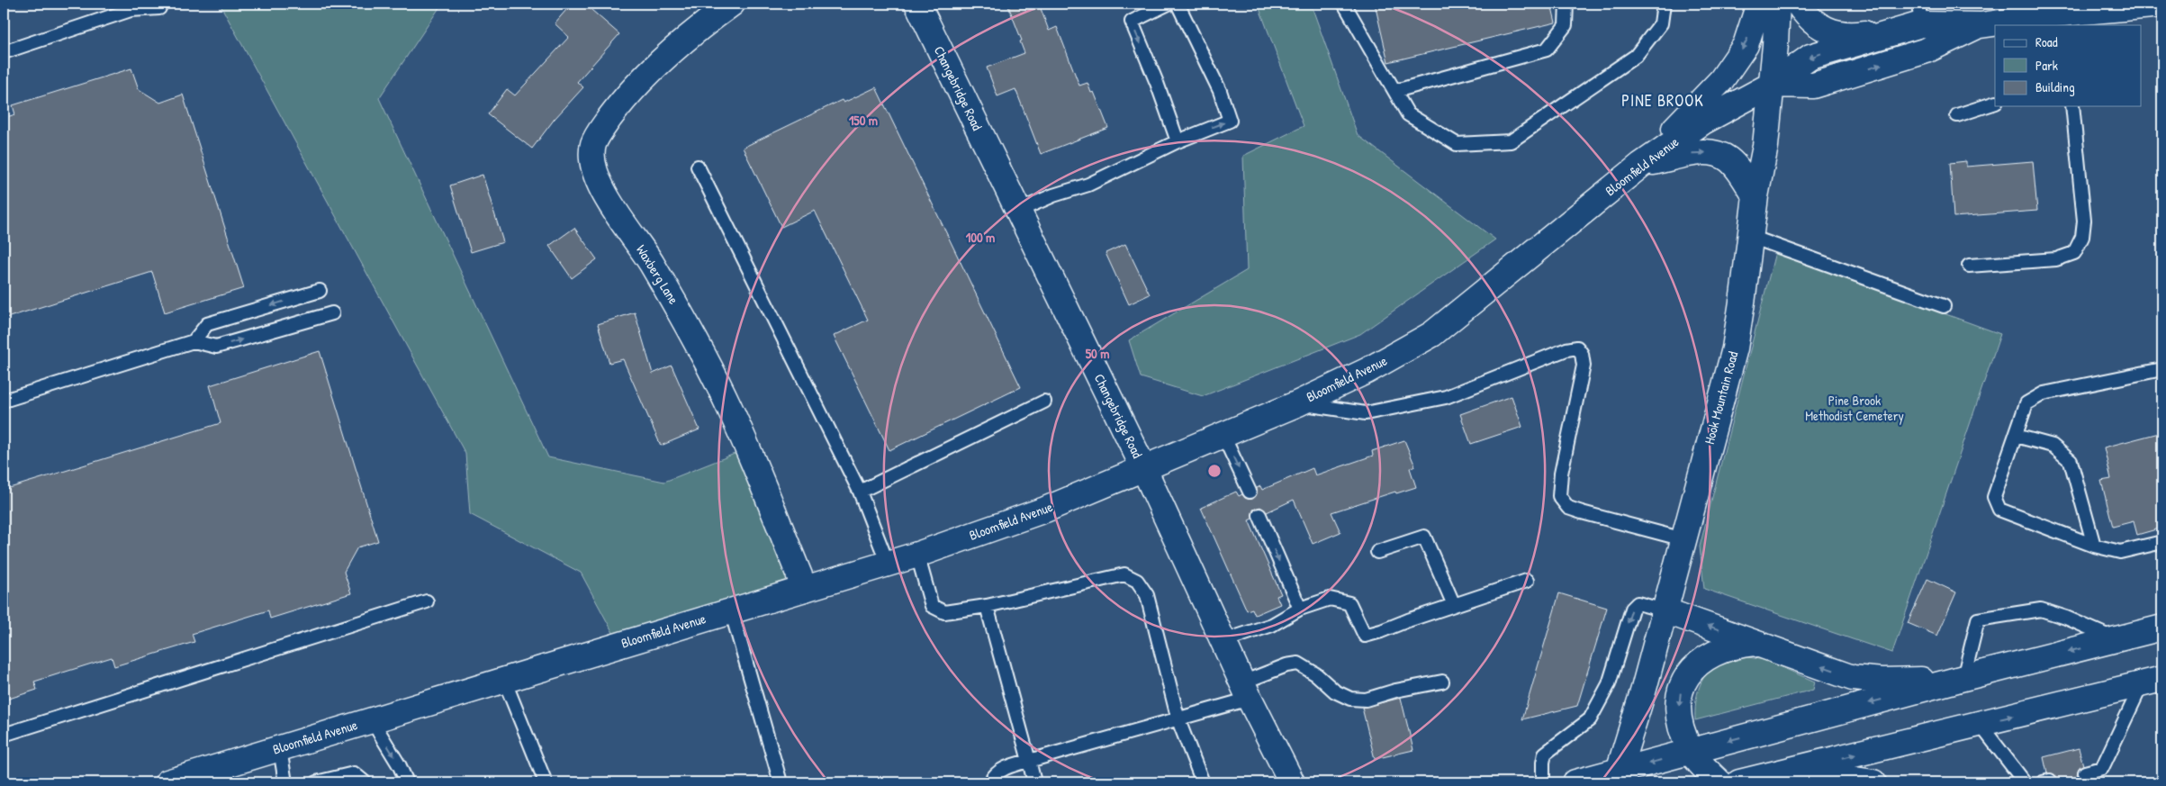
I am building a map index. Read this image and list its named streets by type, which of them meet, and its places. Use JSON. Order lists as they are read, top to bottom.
{
  "streets": {
    "main road": [
      "Changebridge Road",
      "Bloomfield Avenue",
      "Waxberg Lane",
      "Hook Mountain Road"
    ]
  },
  "crossings": [
    ["Changebridge Road", "Bloomfield Avenue"],
    ["Bloomfield Avenue", "Waxberg Lane"],
    ["Bloomfield Avenue", "Hook Mountain Road"]
  ],
  "districts": ["PINE BROOK"],
  "parks": ["Pine Brook Methodist Cemetery"],
  "legend": ["Road", "Park", "Building"],
  "rings": ["150 m", "100 m", "50 m"]
}
